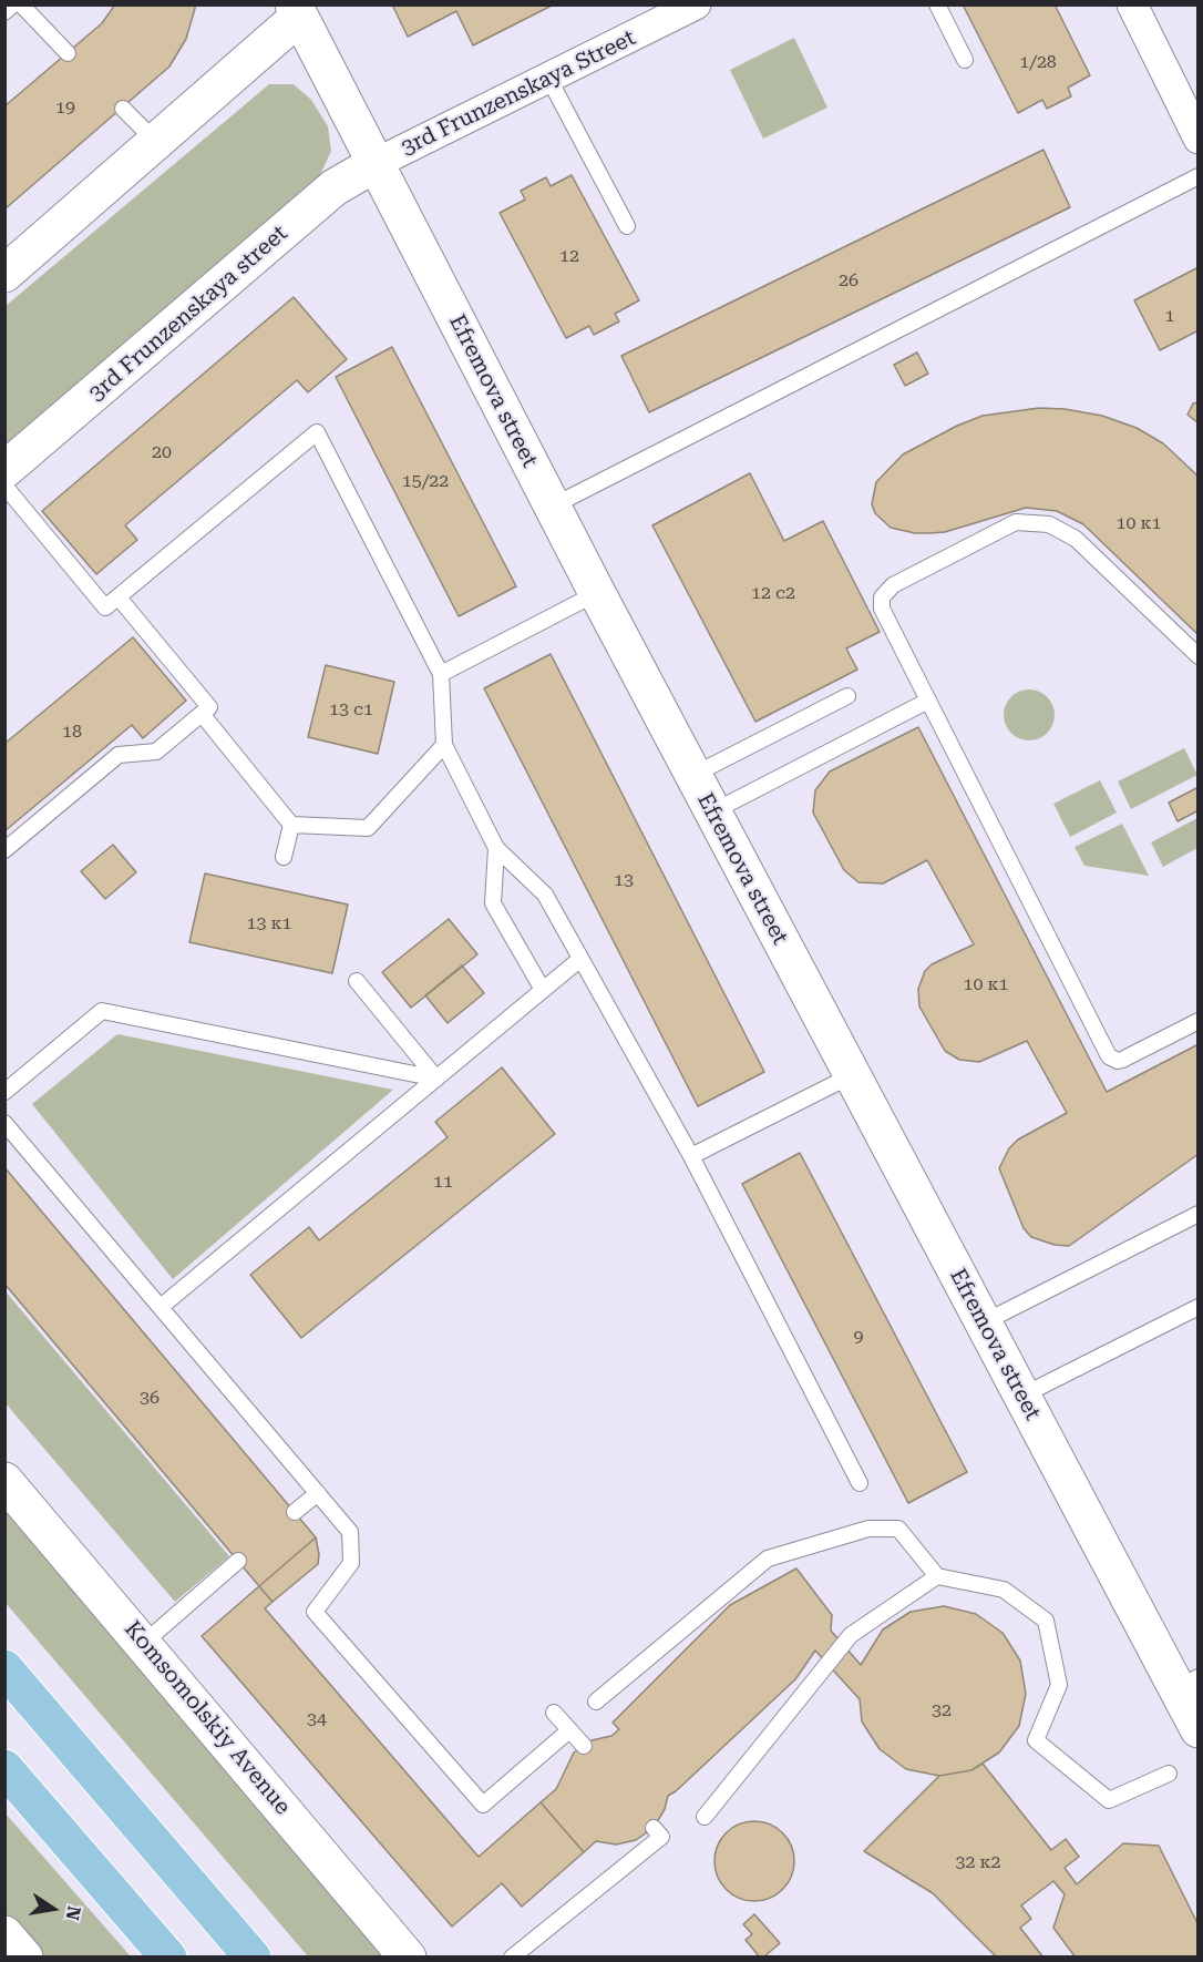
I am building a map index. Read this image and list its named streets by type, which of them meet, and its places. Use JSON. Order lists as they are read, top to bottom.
{
  "streets": {
    "street": [
      "3rd Frunzenskaya Street",
      "3rd Frunzenskaya street",
      "Efremova street",
      "Komsomolskiy Avenue"
    ]
  },
  "crossings": [
    ["3rd Frunzenskaya Street", "3rd Frunzenskaya street"],
    ["3rd Frunzenskaya Street", "Efremova street"],
    ["3rd Frunzenskaya street", "Efremova street"]
  ],
  "house_numbers": [
    "1/28",
    "19",
    "12",
    "26",
    "1",
    "20",
    "15/22",
    "10 к1",
    "12 с2",
    "13 с1",
    "18",
    "13",
    "13 к1",
    "10 к1",
    "11",
    "9",
    "36",
    "32",
    "34",
    "32 к2"
  ],
  "north": "right"
}
